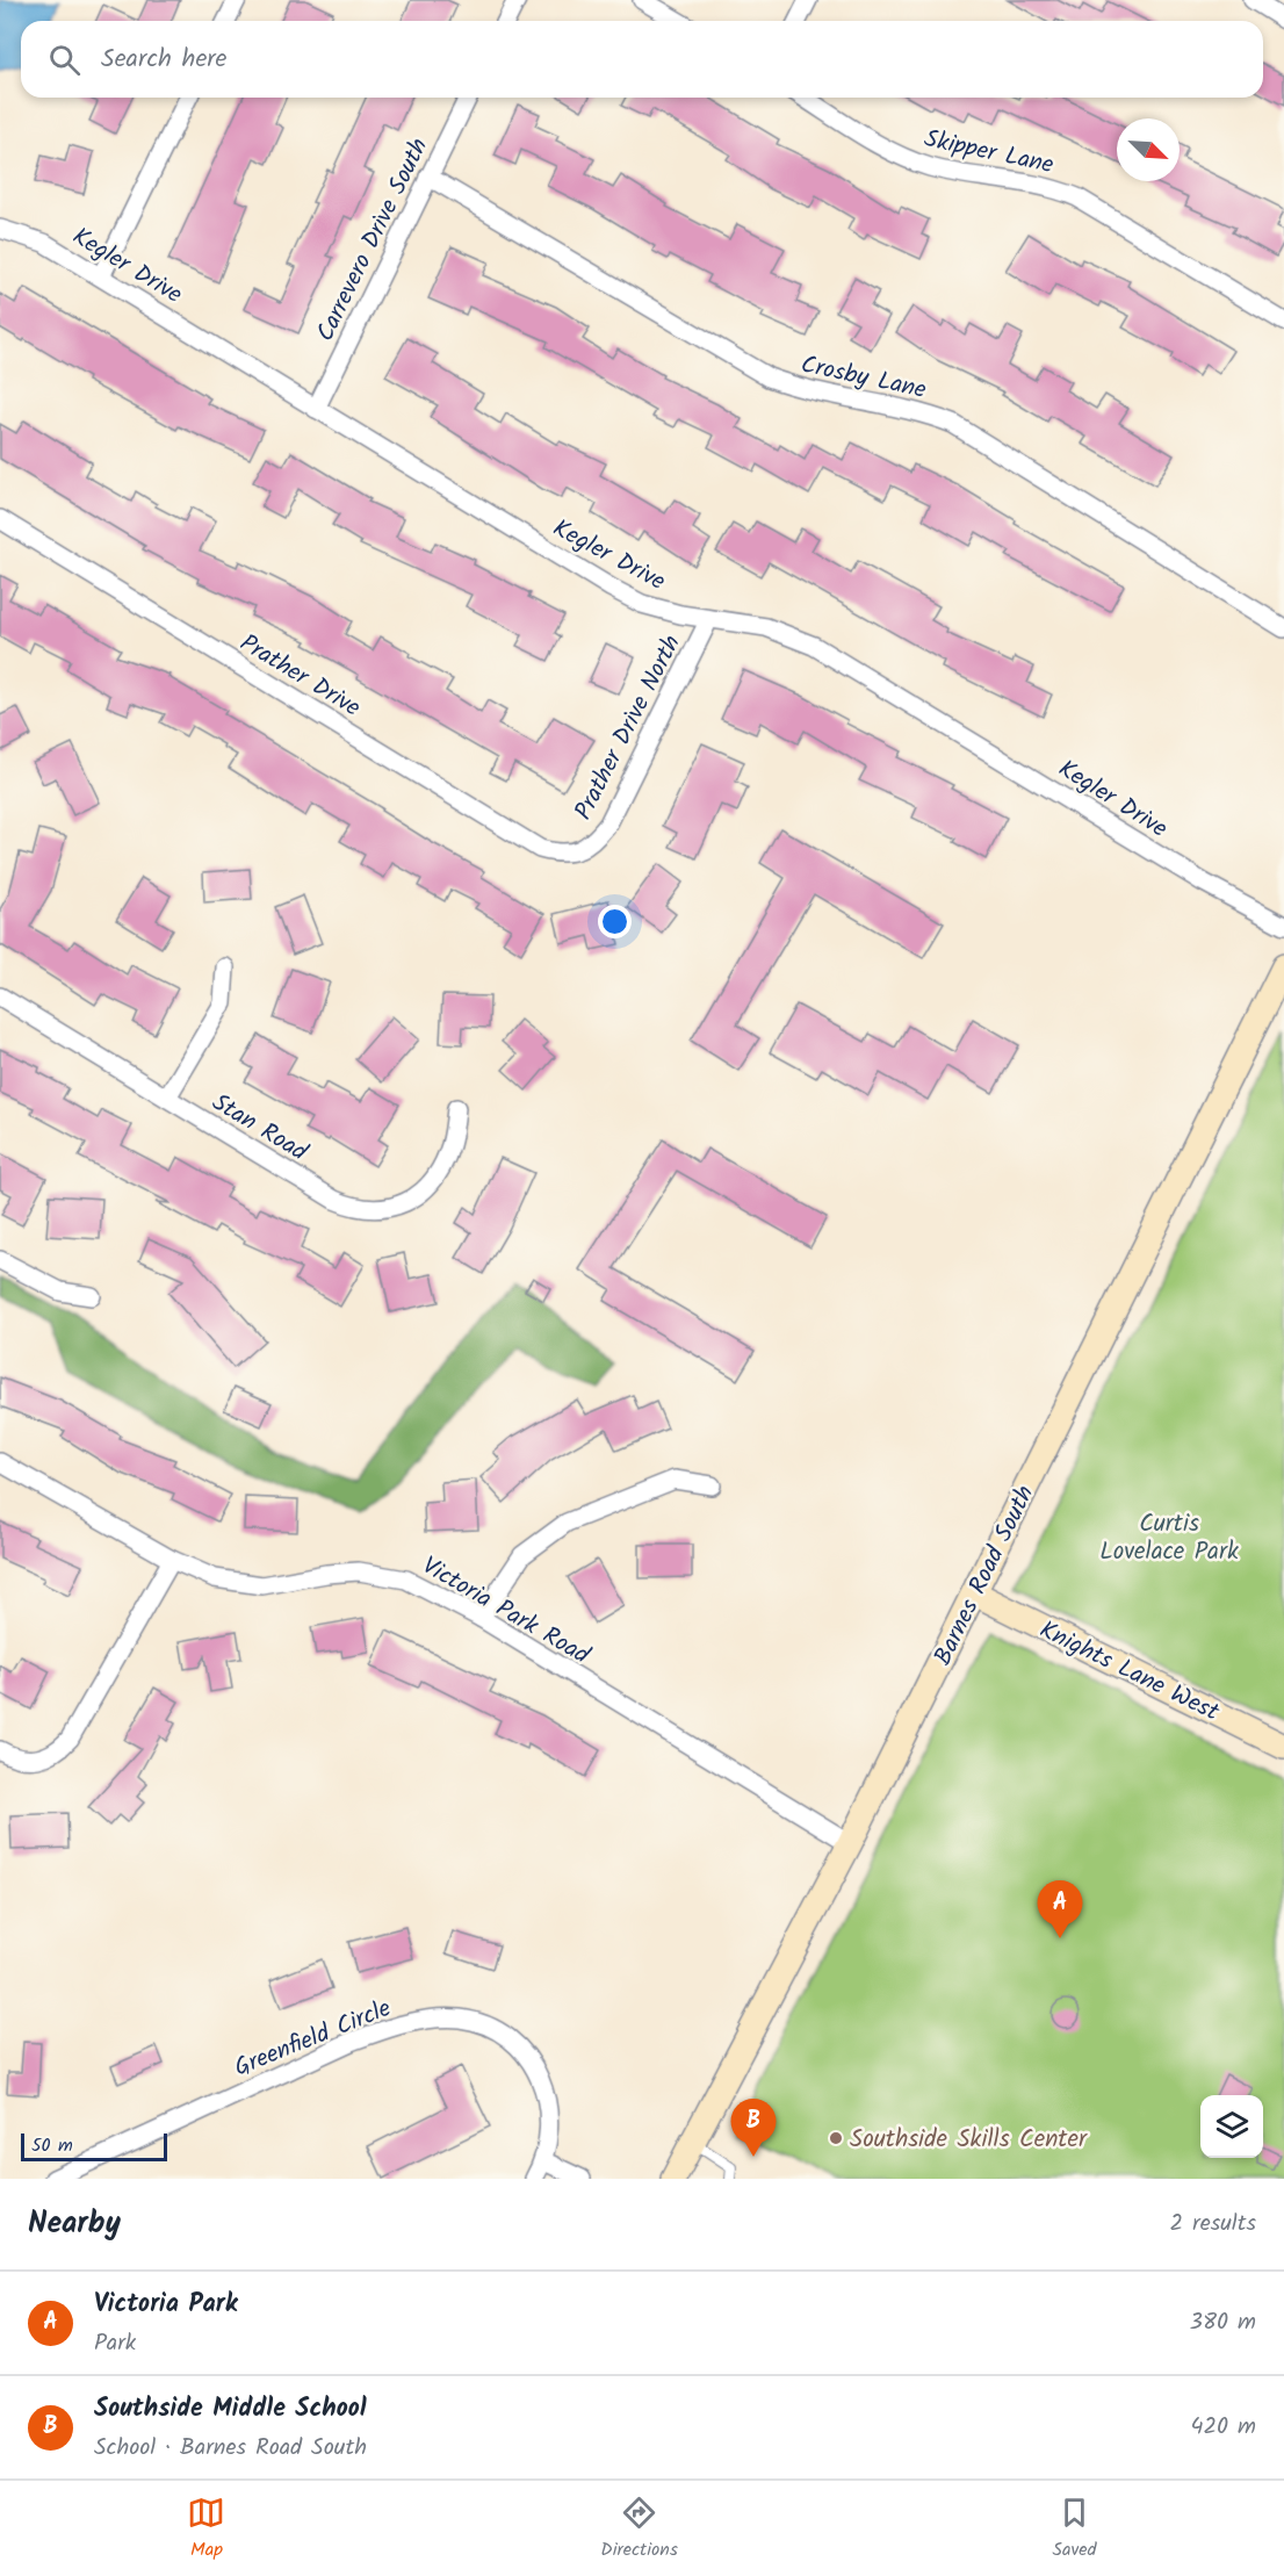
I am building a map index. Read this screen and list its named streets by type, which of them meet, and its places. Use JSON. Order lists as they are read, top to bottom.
{
  "streets": {
    "street": [
      "Skipper Lane",
      "Carrevero Drive South",
      "Kegler Drive",
      "Crosby Lane",
      "Prather Drive",
      "Prather Drive North",
      "Stan Road",
      "Barnes Road South",
      "Victoria Park Road",
      "Knights Lane West",
      "Greenfield Circle"
    ]
  },
  "crossings": [
    ["Carrevero Drive South", "Kegler Drive"],
    ["Carrevero Drive South", "Crosby Lane"],
    ["Kegler Drive", "Prather Drive North"],
    ["Prather Drive", "Prather Drive North"],
    ["Barnes Road South", "Victoria Park Road"],
    ["Barnes Road South", "Knights Lane West"]
  ],
  "parks": ["Curtis Lovelace Park"],
  "places": ["Southside Skills Center"],
  "scale_bar": "50 m",
  "north": "bottom right",
  "page": {
    "search": "Search here",
    "pins": ["A", "B"],
    "scale": "50 m",
    "heading": ["Nearby", "2 results"],
    "list": [
      {
        "mark": "A",
        "name": "Victoria Park",
        "note": "Park",
        "value": "380 m"
      },
      {
        "mark": "B",
        "name": "Southside Middle School",
        "note": "School · Barnes Road South",
        "value": "420 m"
      }
    ],
    "nav": ["Map", "Directions", "Saved"]
  }
}
